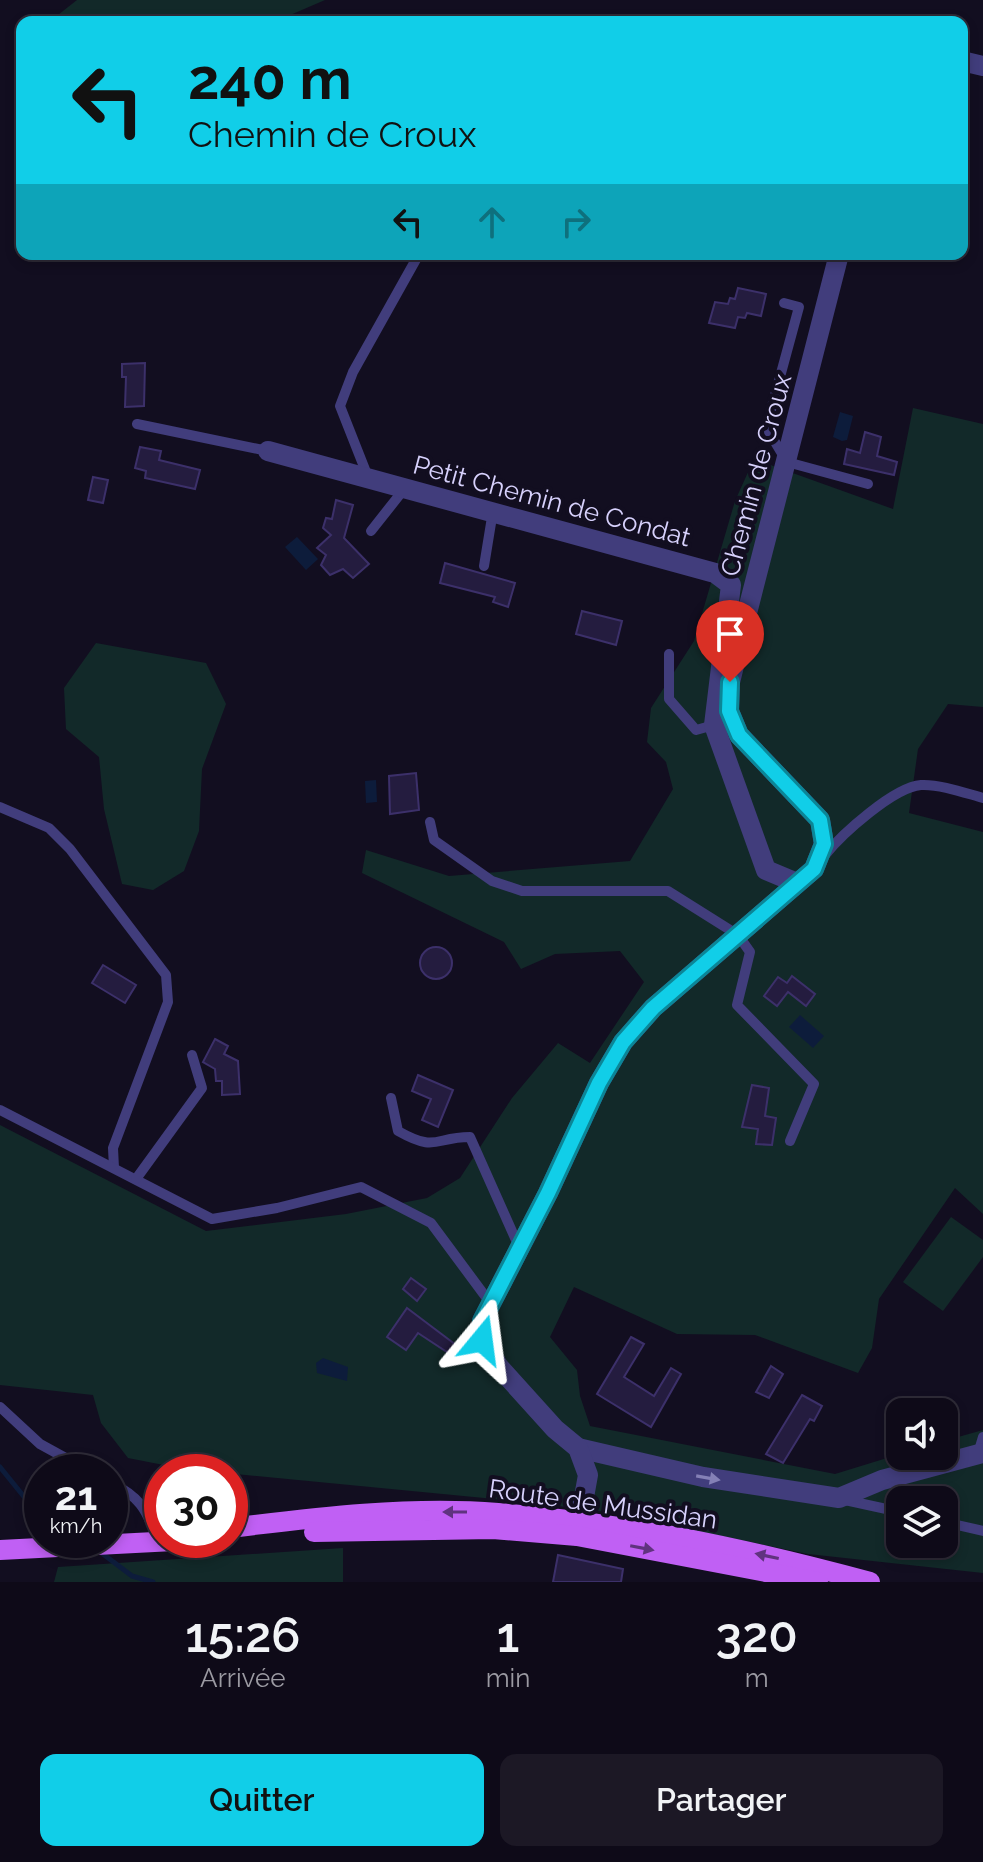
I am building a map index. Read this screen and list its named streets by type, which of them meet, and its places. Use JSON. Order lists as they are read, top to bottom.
{
  "streets": {
    "main road": ["Route de Mussidan"],
    "street": ["Chemin de Croux", "Petit Chemin de Condat"]
  },
  "page": {
    "turn": ["240 m", "Chemin de Croux"],
    "speed": "21 km/h",
    "limit": "30",
    "eta": [
      "15:26",
      "Arrivée",
      "1",
      "min",
      "320",
      "m"
    ],
    "buttons": ["Quitter", "Partager"]
  }
}
